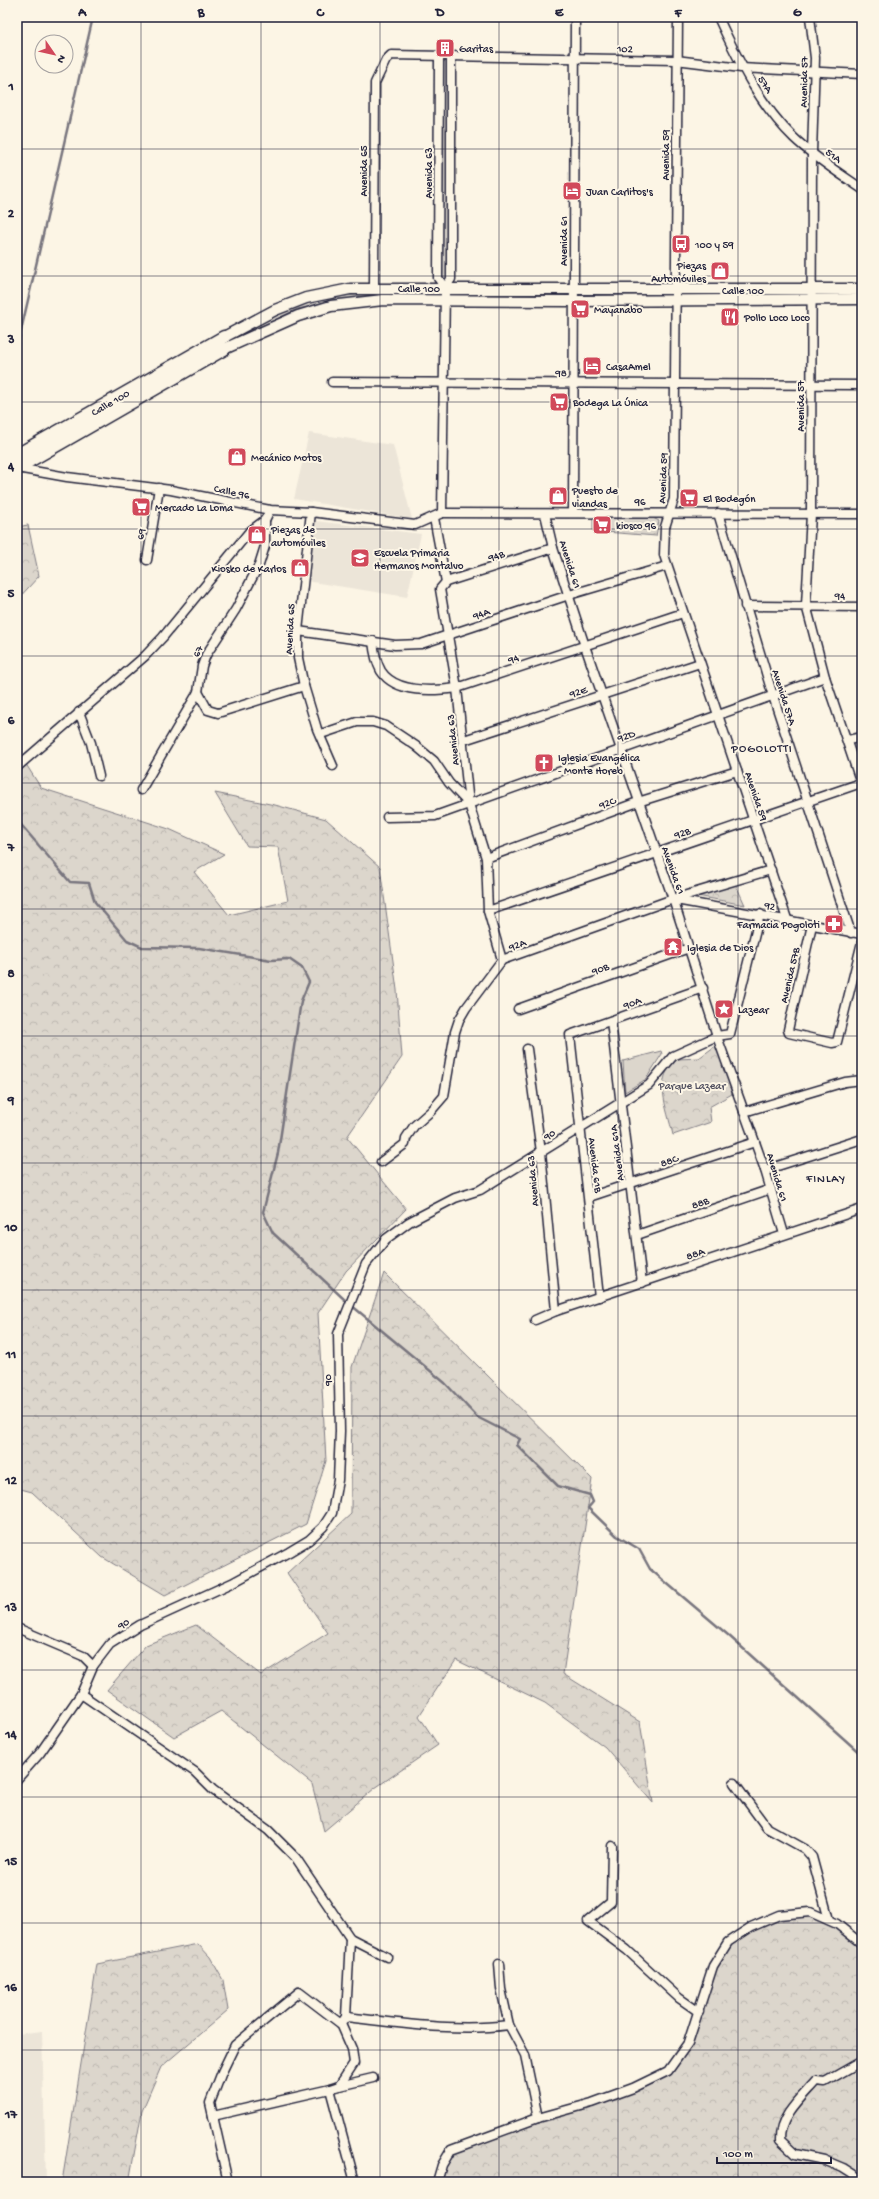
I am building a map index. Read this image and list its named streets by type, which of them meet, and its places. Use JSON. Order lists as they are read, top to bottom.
{
  "streets": {
    "highway": ["Calle 100"],
    "street": [
      "102",
      "Avenida 57",
      "57A",
      "Avenida 59",
      "51A",
      "Avenida 65",
      "Avenida 63",
      "Avenida 61",
      "98",
      "Calle 96",
      "96",
      "69",
      "94B",
      "94",
      "94A",
      "67",
      "92E",
      "Avenida 57A",
      "92D",
      "92C",
      "92B",
      "92",
      "92A",
      "90B",
      "Avenida 57B",
      "90A",
      "90",
      "Avenida 61A",
      "88C",
      "Avenida 61B",
      "88B",
      "88A"
    ]
  },
  "crossings": [
    ["102", "Avenida 57"],
    ["102", "57A"],
    ["102", "Avenida 59"],
    ["102", "Avenida 65"],
    ["102", "Avenida 63"],
    ["102", "Avenida 61"],
    ["Avenida 57", "57A"],
    ["Avenida 57", "51A"],
    ["Avenida 57", "Calle 100"],
    ["Avenida 57", "98"],
    ["Avenida 57", "96"],
    ["Avenida 57", "94"],
    ["Avenida 57", "92D"],
    ["Avenida 57", "92B"],
    ["57A", "51A"],
    ["Avenida 59", "Calle 100"],
    ["Avenida 59", "98"],
    ["Avenida 59", "96"],
    ["Avenida 59", "94"],
    ["Avenida 59", "94A"],
    ["Avenida 59", "92E"],
    ["Avenida 59", "92D"],
    ["Avenida 59", "92C"],
    ["Avenida 59", "92B"],
    ["Avenida 59", "92"],
    ["Avenida 59", "92A"],
    ["Avenida 65", "Calle 100"],
    ["Avenida 65", "Calle 96"],
    ["Avenida 65", "94A"],
    ["Avenida 63", "Calle 100"],
    ["Avenida 63", "98"],
    ["Avenida 63", "Calle 96"],
    ["Avenida 63", "96"],
    ["Avenida 63", "94B"],
    ["Avenida 63", "94"],
    ["Avenida 63", "94A"],
    ["Avenida 63", "92E"],
    ["Avenida 63", "92D"],
    ["Avenida 63", "92C"],
    ["Avenida 63", "92B"],
    ["Avenida 63", "92A"],
    ["Avenida 63", "90"],
    ["Avenida 63", "88A"],
    ["Avenida 61", "Calle 100"],
    ["Avenida 61", "98"],
    ["Avenida 61", "96"],
    ["Avenida 61", "94B"],
    ["Avenida 61", "94"],
    ["Avenida 61", "94A"],
    ["Avenida 61", "92E"],
    ["Avenida 61", "92D"],
    ["Avenida 61", "92C"],
    ["Avenida 61", "92B"],
    ["Avenida 61", "92"],
    ["Avenida 61", "92A"],
    ["Avenida 61", "90B"],
    ["Avenida 61", "90A"],
    ["Avenida 61", "90"],
    ["Avenida 61", "88C"],
    ["Avenida 61", "88B"],
    ["Avenida 61", "88A"],
    ["Calle 100", "Calle 96"],
    ["Calle 96", "96"],
    ["Calle 96", "69"],
    ["96", "Avenida 57A"],
    ["94", "94A"],
    ["94", "Avenida 57A"],
    ["Avenida 57A", "92D"],
    ["Avenida 57A", "92B"],
    ["Avenida 57A", "92"],
    ["92", "92A"],
    ["92", "Avenida 57B"],
    ["92", "90"],
    ["90A", "Avenida 61A"],
    ["90A", "Avenida 61B"],
    ["90", "Avenida 61A"],
    ["90", "Avenida 61B"],
    ["Avenida 61A", "88C"],
    ["Avenida 61A", "88B"],
    ["Avenida 61A", "88A"],
    ["88C", "Avenida 61B"],
    ["Avenida 61B", "88A"]
  ],
  "districts": ["POGOLOTTI", "FINLAY"],
  "parks": ["Parque Lazear"],
  "places": {
    "building": ["Garitas"],
    "hotel": ["Juan Carlitos's", "CasaAmel"],
    "bus stop": ["100 y 59"],
    "shop": [
      "Piezas Automóviles",
      "Mecánico Motos",
      "Puesto de viandas",
      "Piezas de automóviles",
      "Kiosko de Karlos"
    ],
    "supermarket": [
      "Mayanabo",
      "Bodega La Única",
      "El Bodegón",
      "Mercado La Loma",
      "kiosco 96"
    ],
    "restaurant": ["Pollo Loco Loco"],
    "school or university": ["Escuela Primaria Hermanos Montalvo"],
    "church": ["Iglesia Evangélica - Monte Horeb"],
    "pharmacy": ["Farmacia Pogoloti"],
    "temple": ["Iglesia de Dios"],
    "place": ["Lazear"]
  },
  "scale_bar": "100 m",
  "north": "bottom right",
  "grid": {
    "columns": [
      "A",
      "B",
      "C",
      "D",
      "E",
      "F",
      "G"
    ],
    "rows": [
      "1",
      "2",
      "3",
      "4",
      "5",
      "6",
      "7",
      "8",
      "9",
      "10",
      "11",
      "12",
      "13",
      "14",
      "15",
      "16",
      "17"
    ]
  }
}
